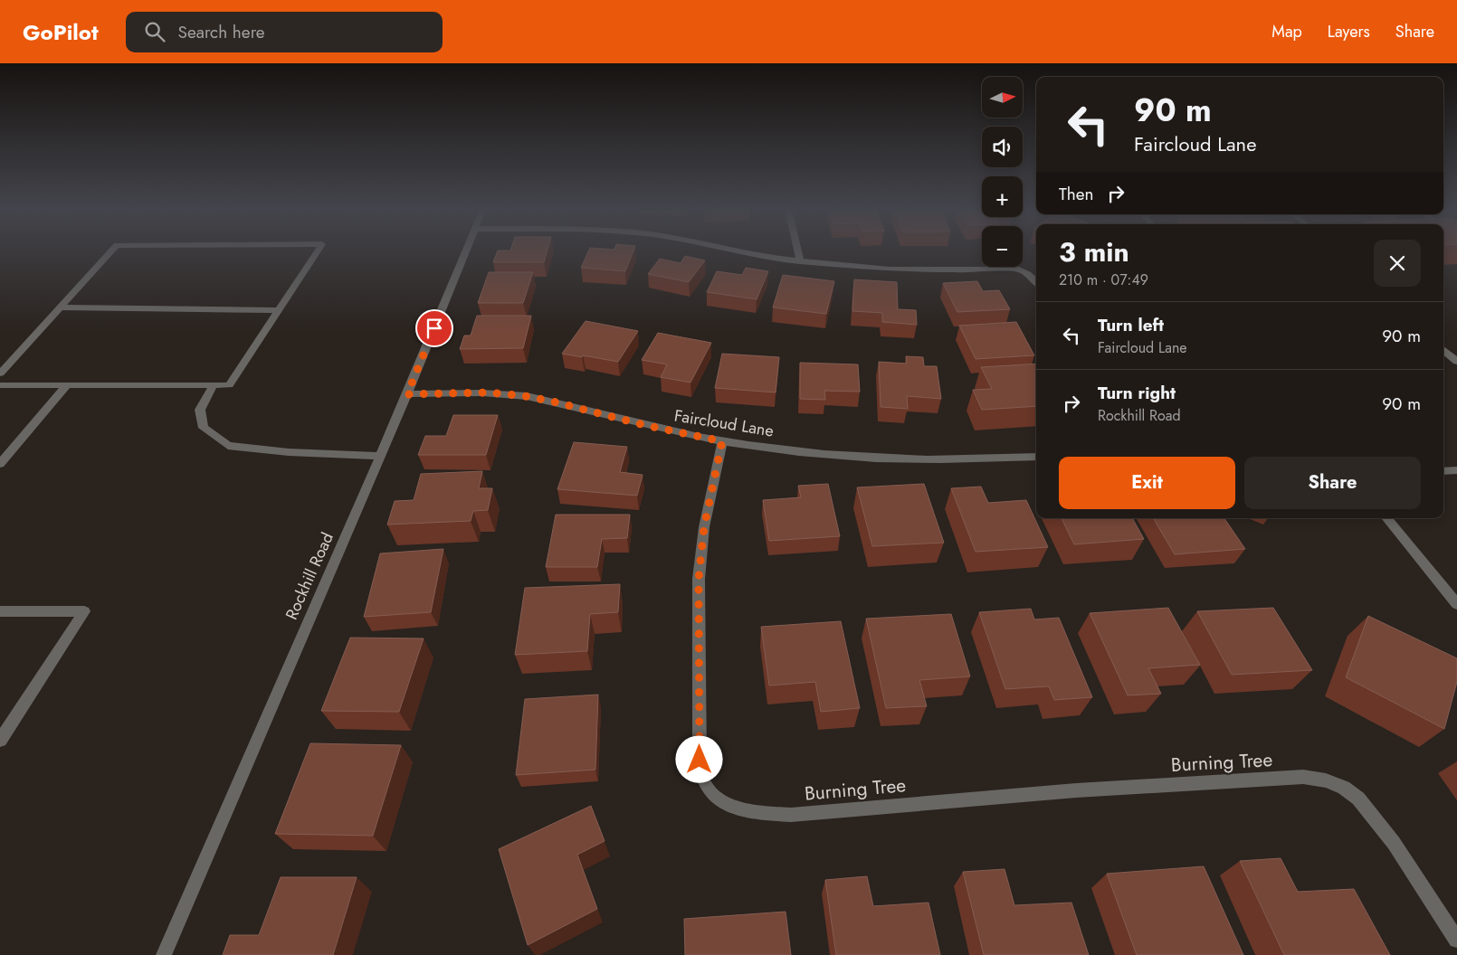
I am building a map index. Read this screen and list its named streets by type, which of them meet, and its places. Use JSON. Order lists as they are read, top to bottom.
{
  "streets": {
    "street": ["Faircloud Lane", "Rockhill Road", "Burning Tree"]
  },
  "crossings": [
    ["Faircloud Lane", "Rockhill Road"],
    ["Faircloud Lane", "Burning Tree"]
  ],
  "north": "right",
  "page": {
    "header": "GoPilot",
    "search": "Search here",
    "nav": ["Map", "Layers", "Share"],
    "map_buttons": ["+", "−"],
    "turn": ["90 m", "Faircloud Lane"],
    "then": "Then",
    "heading": ["3 min", "210 m · 07:49"],
    "list": [
      {
        "name": "Turn left",
        "note": "Faircloud Lane",
        "value": "90 m"
      },
      {
        "name": "Turn right",
        "note": "Rockhill Road",
        "value": "90 m"
      }
    ],
    "buttons": ["Exit", "Share"]
  }
}
